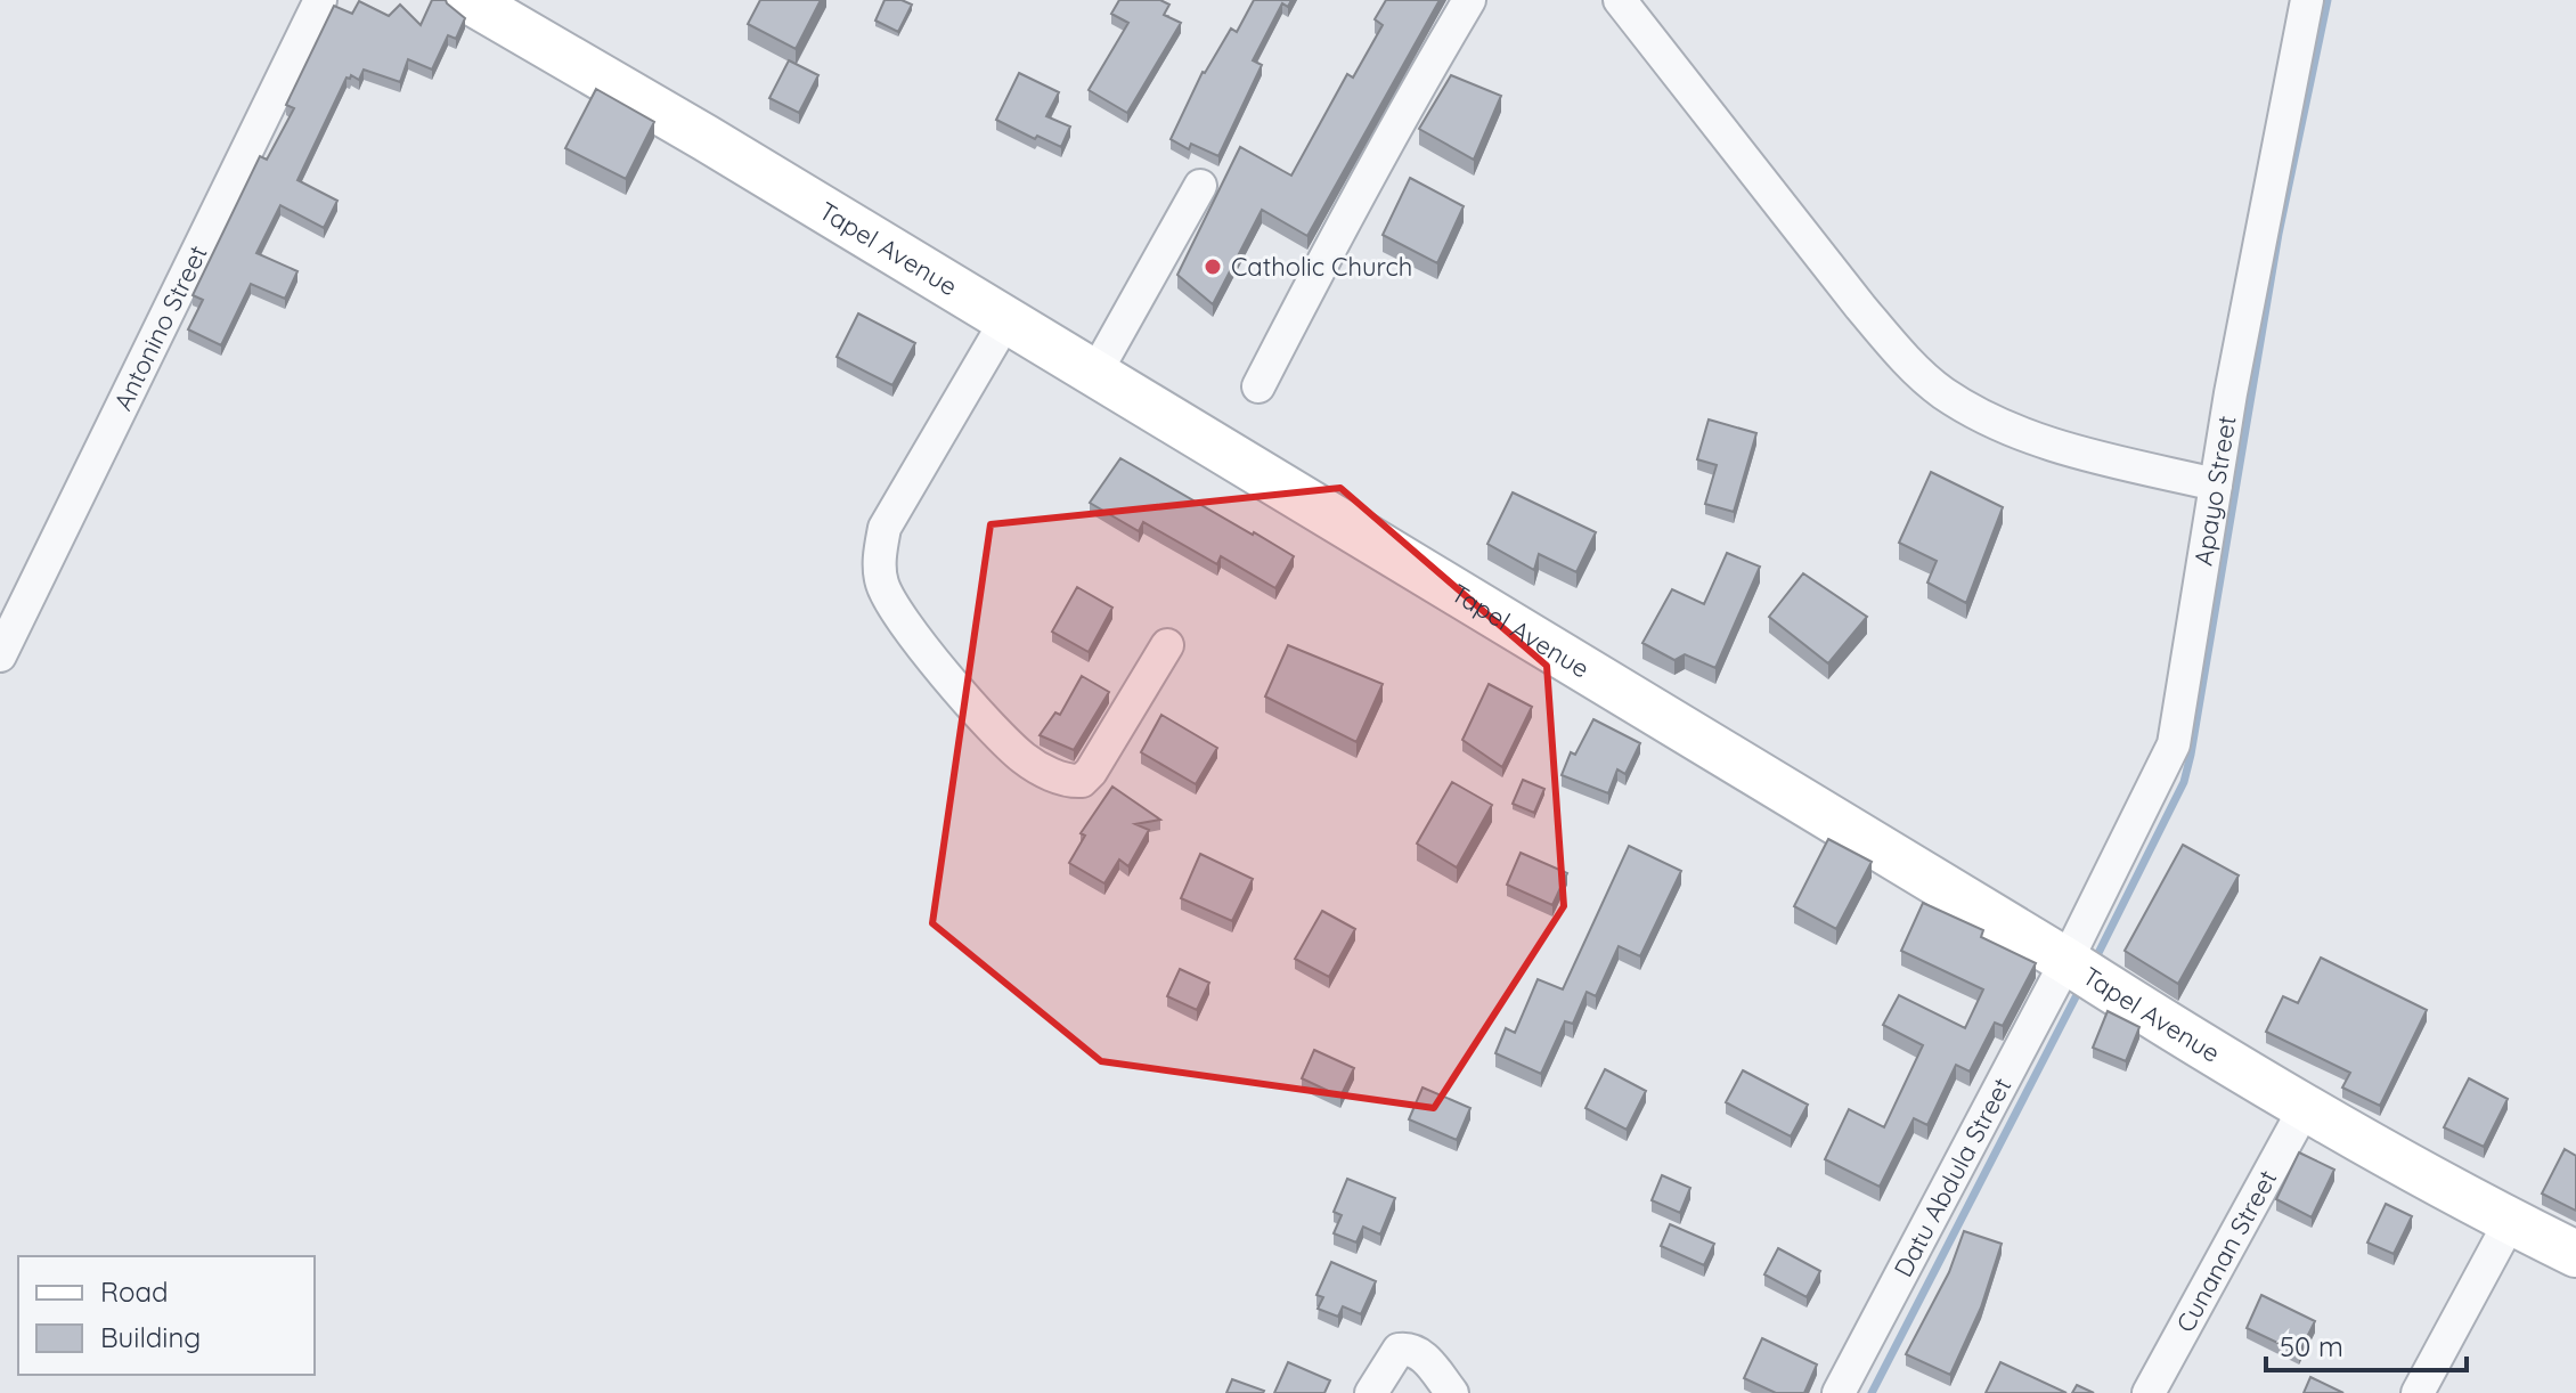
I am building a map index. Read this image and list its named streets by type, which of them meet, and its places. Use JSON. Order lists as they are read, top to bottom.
{
  "streets": {
    "street": [
      "Tapel Avenue",
      "Antonino Street",
      "Apayo Street",
      "Datu Abdula Street",
      "Cunanan Street"
    ]
  },
  "crossings": [
    ["Tapel Avenue", "Apayo Street"],
    ["Tapel Avenue", "Datu Abdula Street"],
    ["Tapel Avenue", "Cunanan Street"],
    ["Apayo Street", "Datu Abdula Street"]
  ],
  "places": ["Catholic Church"],
  "legend": ["Road", "Building"],
  "scale_bar": "50 m"
}
